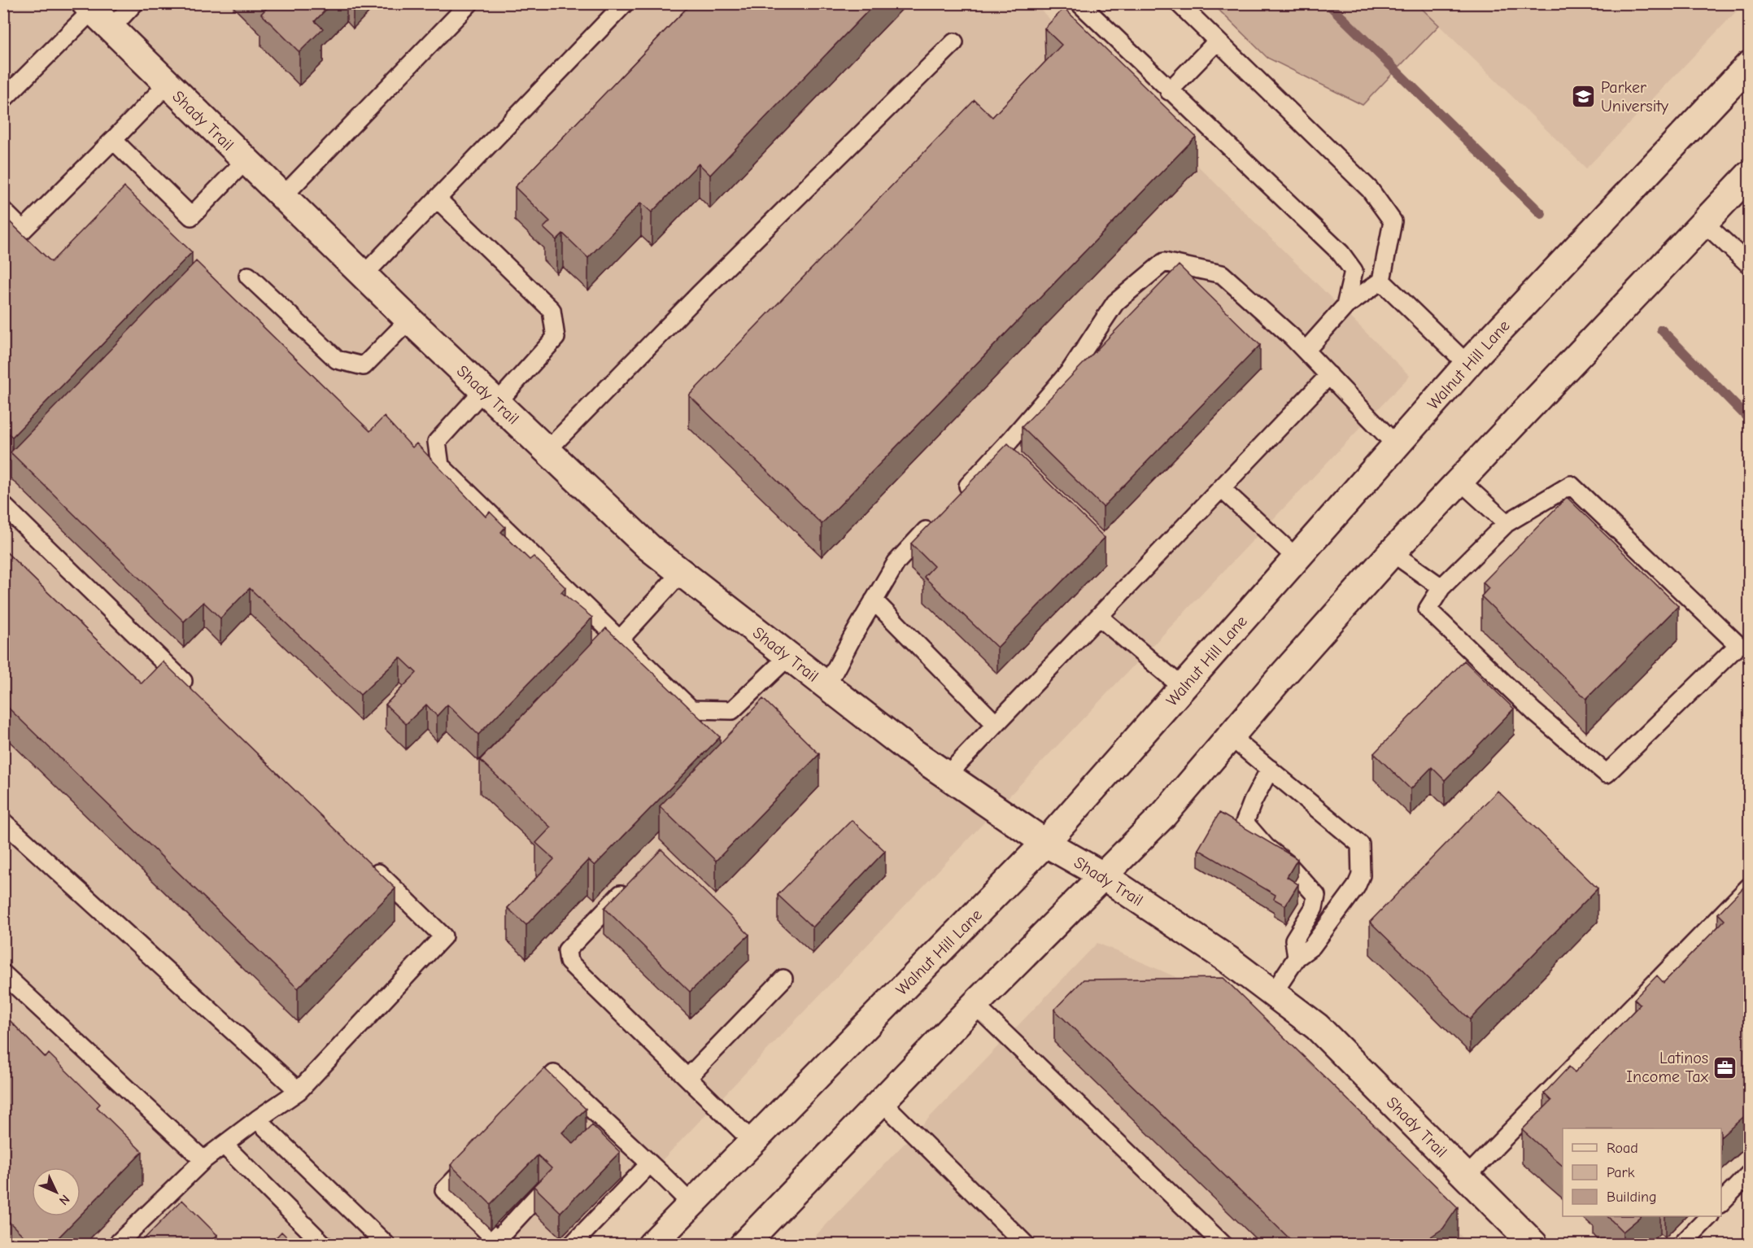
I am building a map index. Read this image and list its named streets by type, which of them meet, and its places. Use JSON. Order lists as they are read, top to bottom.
{
  "streets": {
    "main road": ["Shady Trail", "Walnut Hill Lane"]
  },
  "crossings": [
    ["Shady Trail", "Walnut Hill Lane"]
  ],
  "places": {
    "school or university": ["Parker University"],
    "office": ["Latinos Income Tax"]
  },
  "legend": ["Road", "Park", "Building"],
  "north": "bottom right"
}
